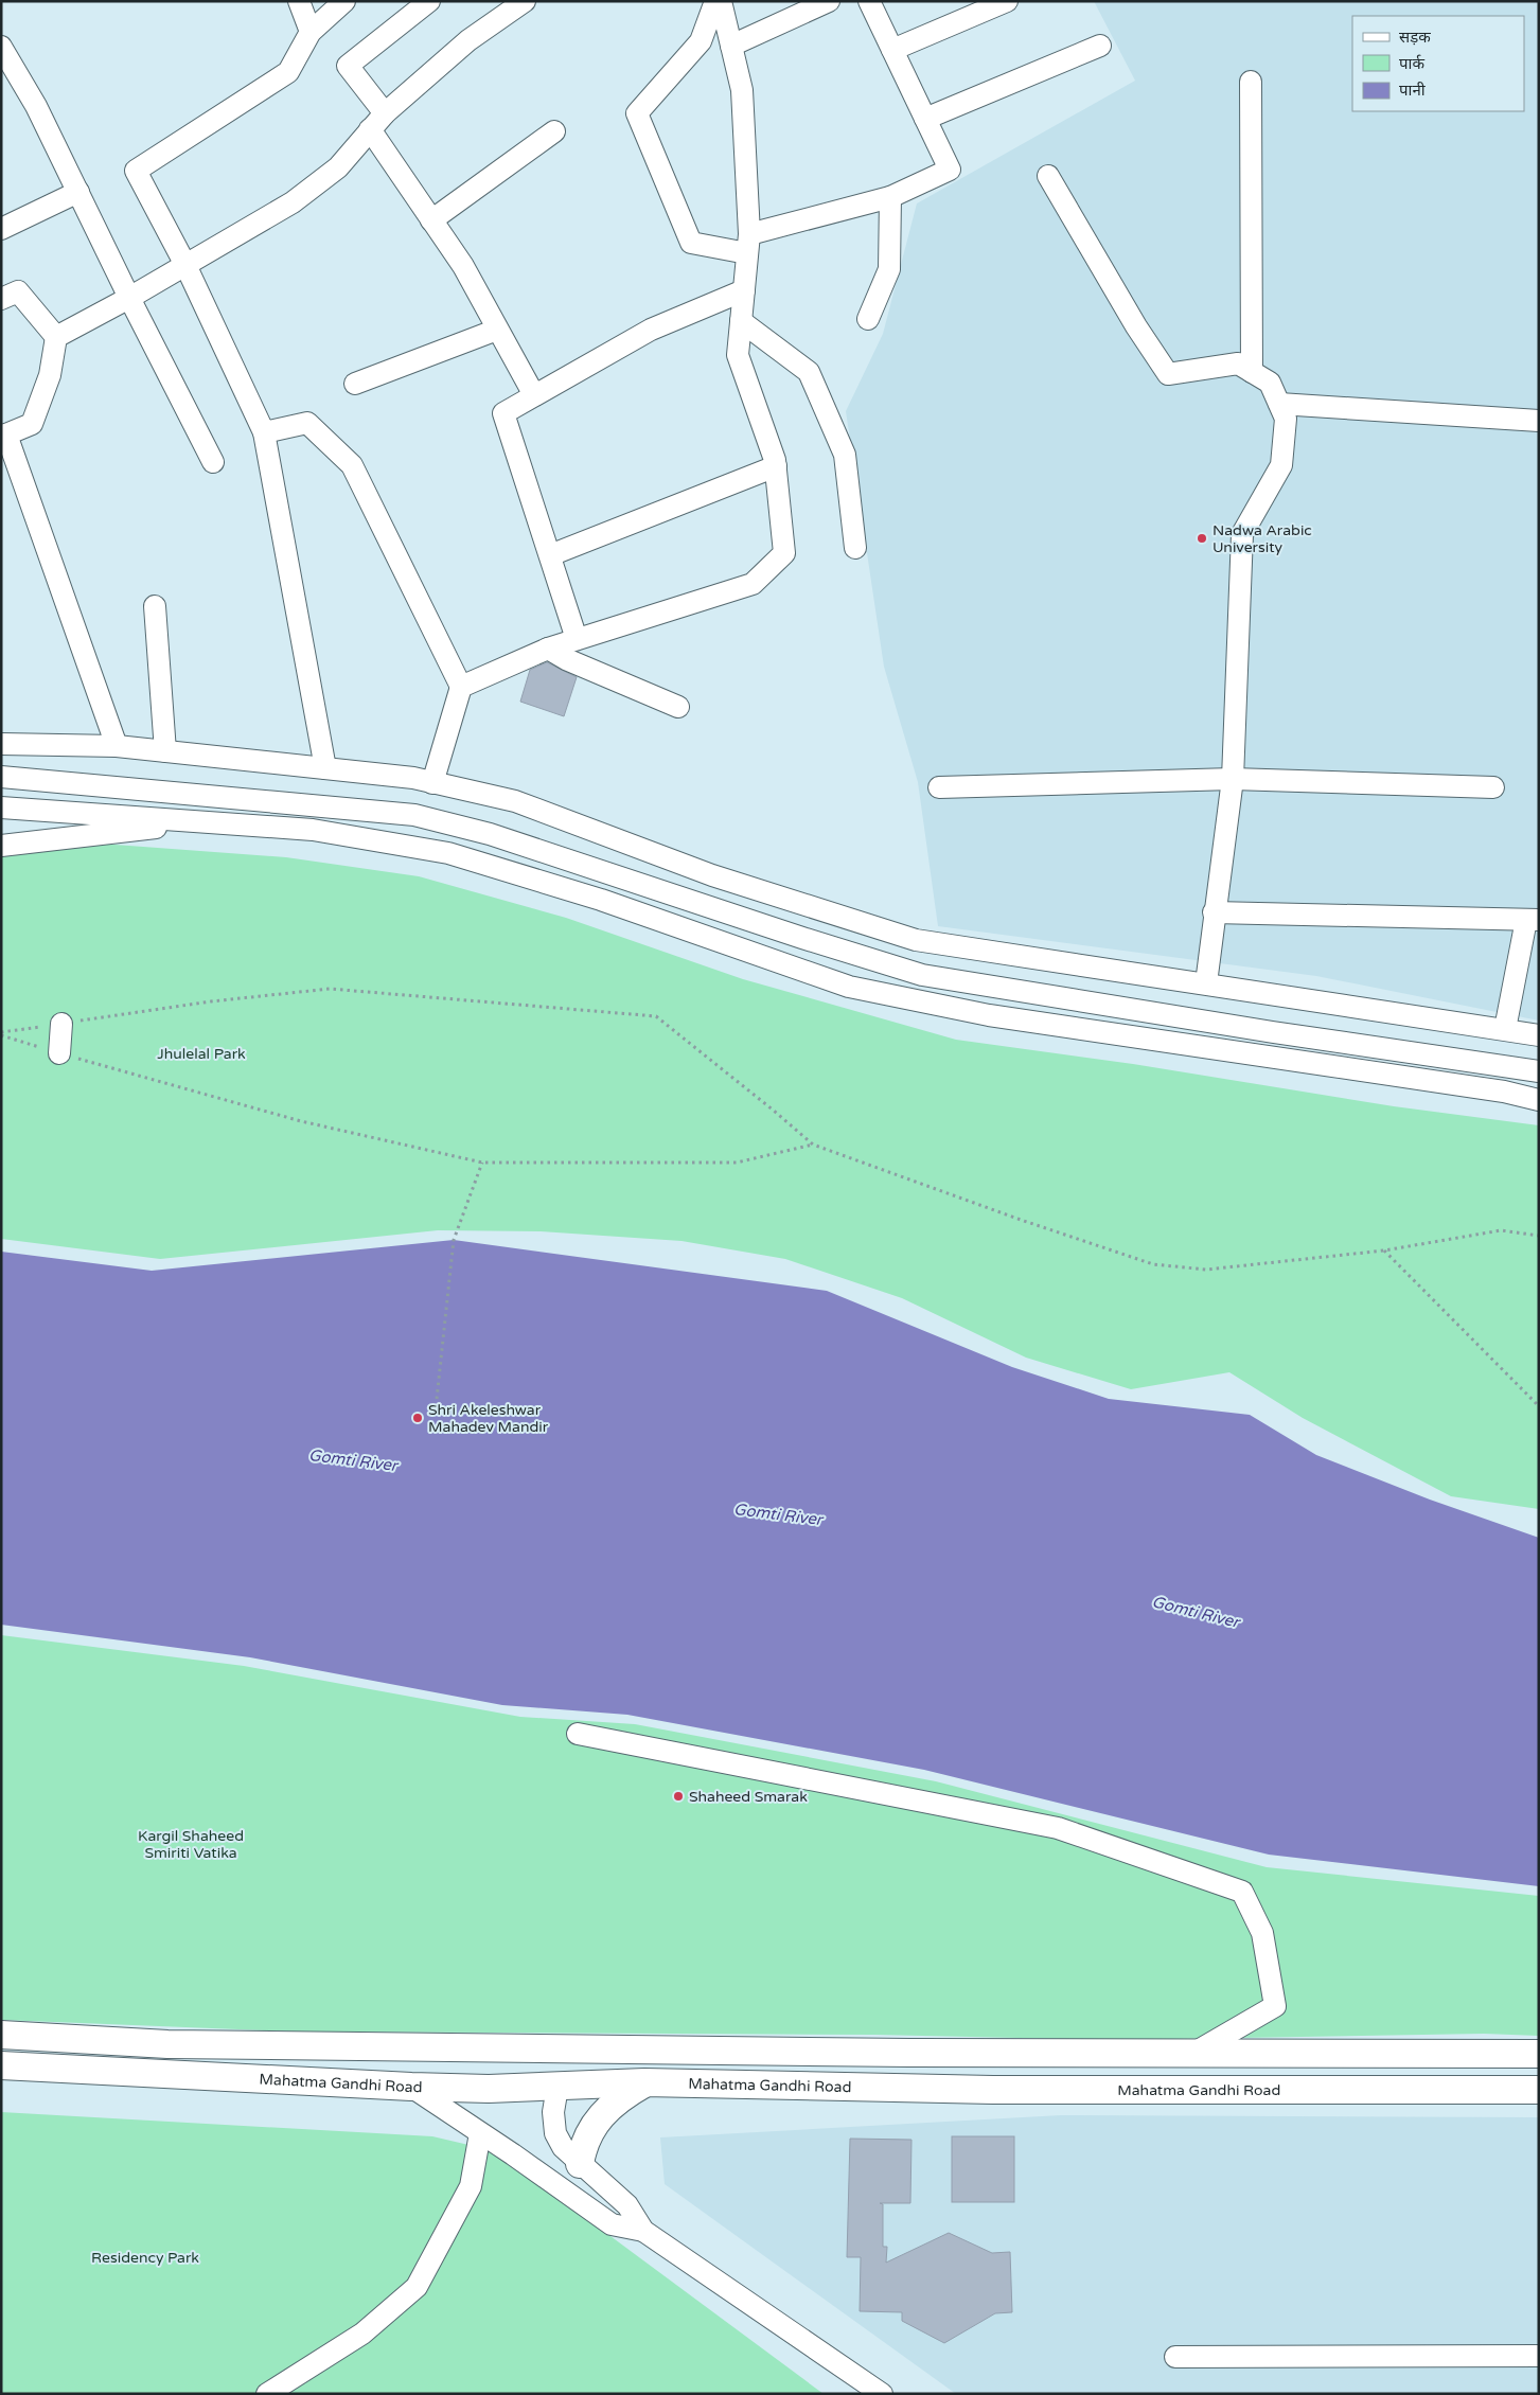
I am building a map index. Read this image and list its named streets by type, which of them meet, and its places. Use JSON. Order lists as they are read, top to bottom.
{
  "streets": {
    "main road": ["Mahatma Gandhi Road"]
  },
  "water": ["Gomti River"],
  "parks": ["Jhulelal Park", "Kargil Shaheed Smiriti Vatika", "Residency Park"],
  "places": ["Nadwa Arabic University", "Shri Akeleshwar Mahadev Mandir", "Shaheed Smarak"],
  "legend": ["सड़क", "पार्क", "पानी"]
}
